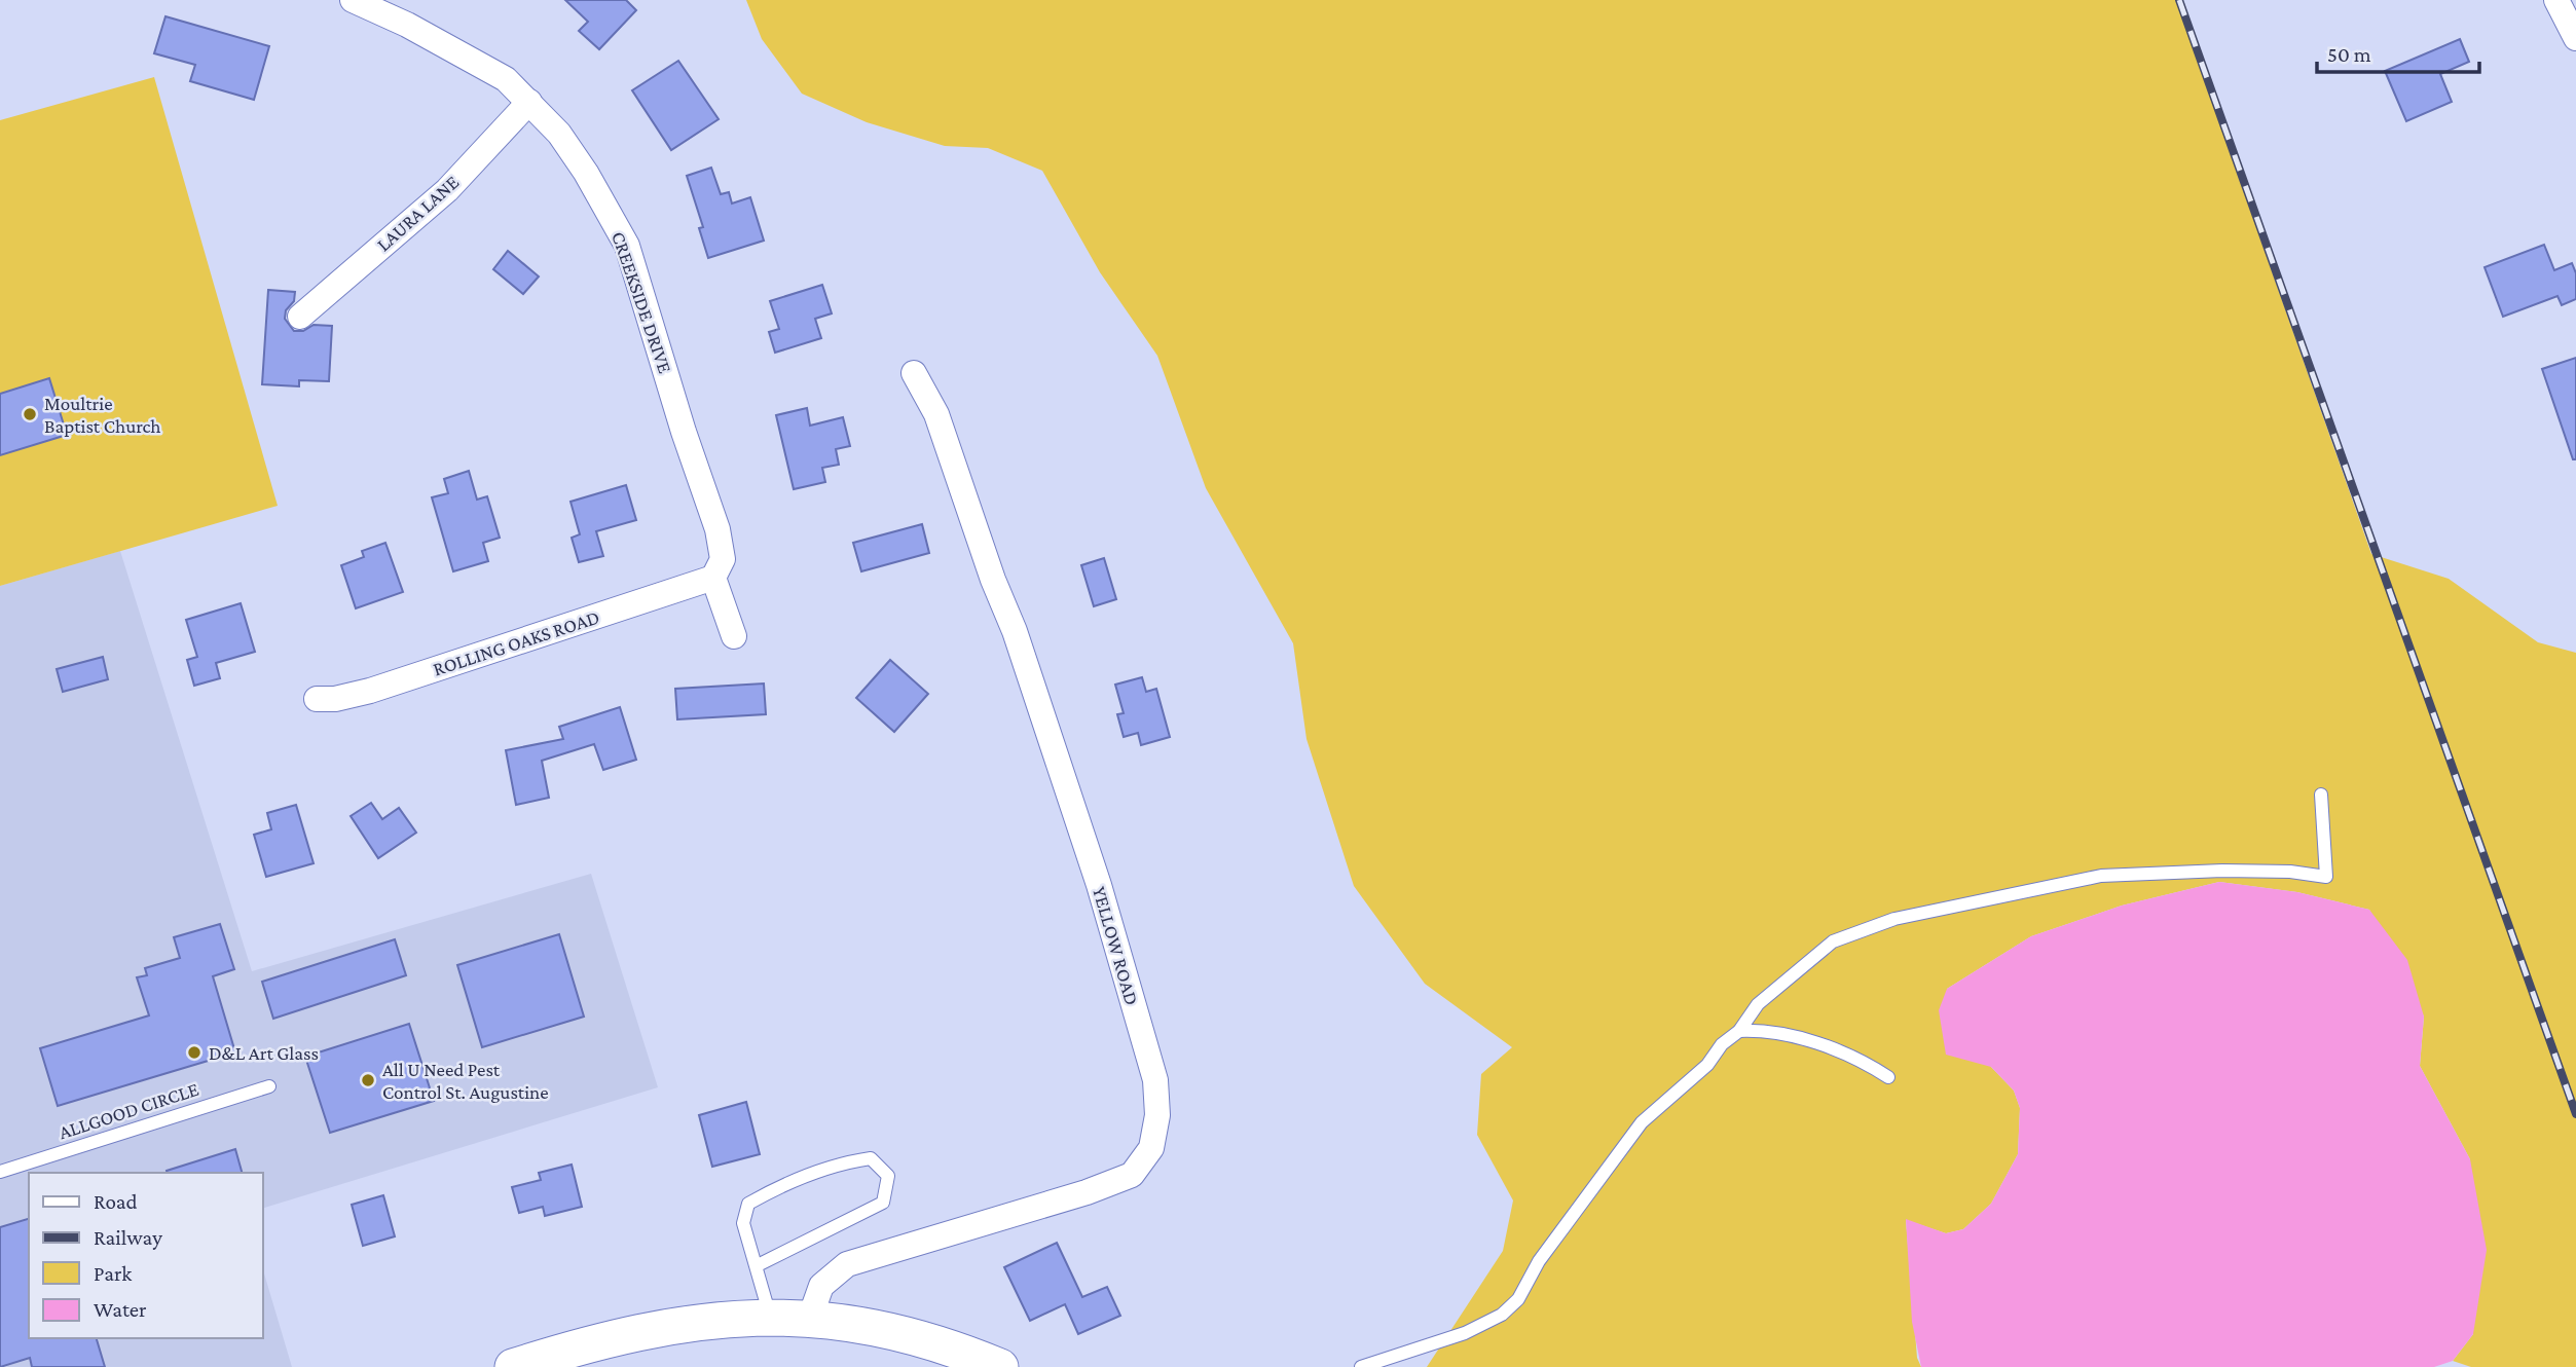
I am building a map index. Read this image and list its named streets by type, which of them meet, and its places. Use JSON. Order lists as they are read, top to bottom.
{
  "streets": {
    "street": [
      "LAURA LANE",
      "CREEKSIDE DRIVE",
      "ROLLING OAKS ROAD",
      "YELLOW ROAD"
    ],
    "lane": ["ALLGOOD CIRCLE"]
  },
  "crossings": [
    ["LAURA LANE", "CREEKSIDE DRIVE"],
    ["CREEKSIDE DRIVE", "ROLLING OAKS ROAD"]
  ],
  "places": ["Moultrie Baptist Church", "D&L Art Glass", "All U Need Pest Control St. Augustine"],
  "legend": [
    "Road",
    "Railway",
    "Park",
    "Water"
  ],
  "scale_bar": "50 m"
}
